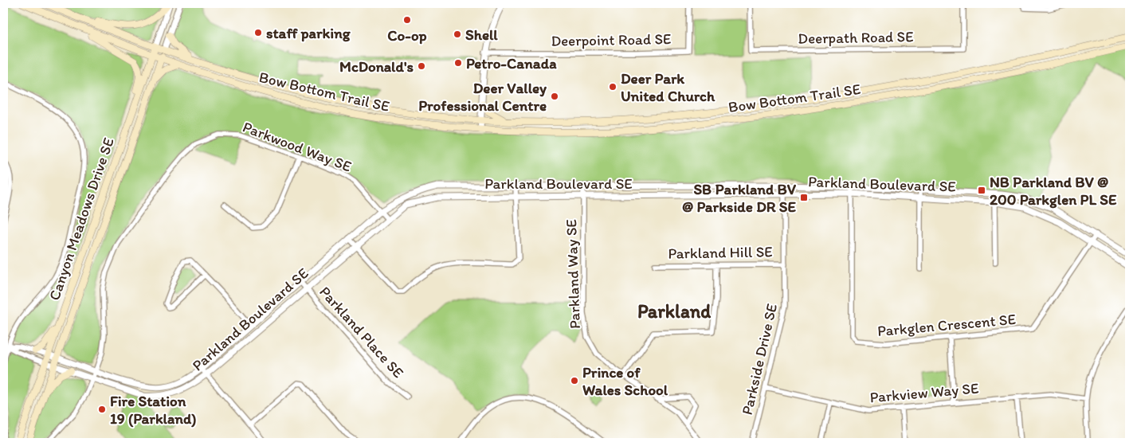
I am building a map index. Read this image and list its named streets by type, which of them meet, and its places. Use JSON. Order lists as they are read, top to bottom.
{
  "streets": {
    "main road": ["Bow Bottom Trail SE", "Canyon Meadows Drive SE"],
    "street": [
      "Deerpath Road SE",
      "Deerpoint Road SE",
      "Parkwood Way SE",
      "Parkland Boulevard SE",
      "Parkland Hill SE",
      "Parkland Way SE",
      "Parkglen Crescent SE",
      "Parkland Place SE",
      "Parkside Drive SE",
      "Parkview Way SE"
    ]
  },
  "crossings": [
    ["Bow Bottom Trail SE", "Canyon Meadows Drive SE"],
    ["Parkwood Way SE", "Parkland Boulevard SE"],
    ["Parkland Boulevard SE", "Canyon Meadows Drive SE"],
    ["Parkland Boulevard SE", "Parkland Way SE"],
    ["Parkland Boulevard SE", "Parkglen Crescent SE"],
    ["Parkland Boulevard SE", "Parkland Place SE"],
    ["Parkland Boulevard SE", "Parkside Drive SE"],
    ["Parkland Hill SE", "Parkside Drive SE"],
    ["Parkside Drive SE", "Parkview Way SE"]
  ],
  "districts": ["Parkland"],
  "places": {
    "other": [
      "Co-op",
      "staff parking",
      "Shell",
      "Petro-Canada",
      "McDonald's",
      "Deer Park United Church",
      "Deer Valley Professional Centre",
      "Prince of Wales School",
      "Fire Station 19 (Parkland)"
    ],
    "transit": ["NB Parkland BV @ 200 Parkglen PL SE", "SB Parkland BV @ Parkside DR SE"]
  }
}
